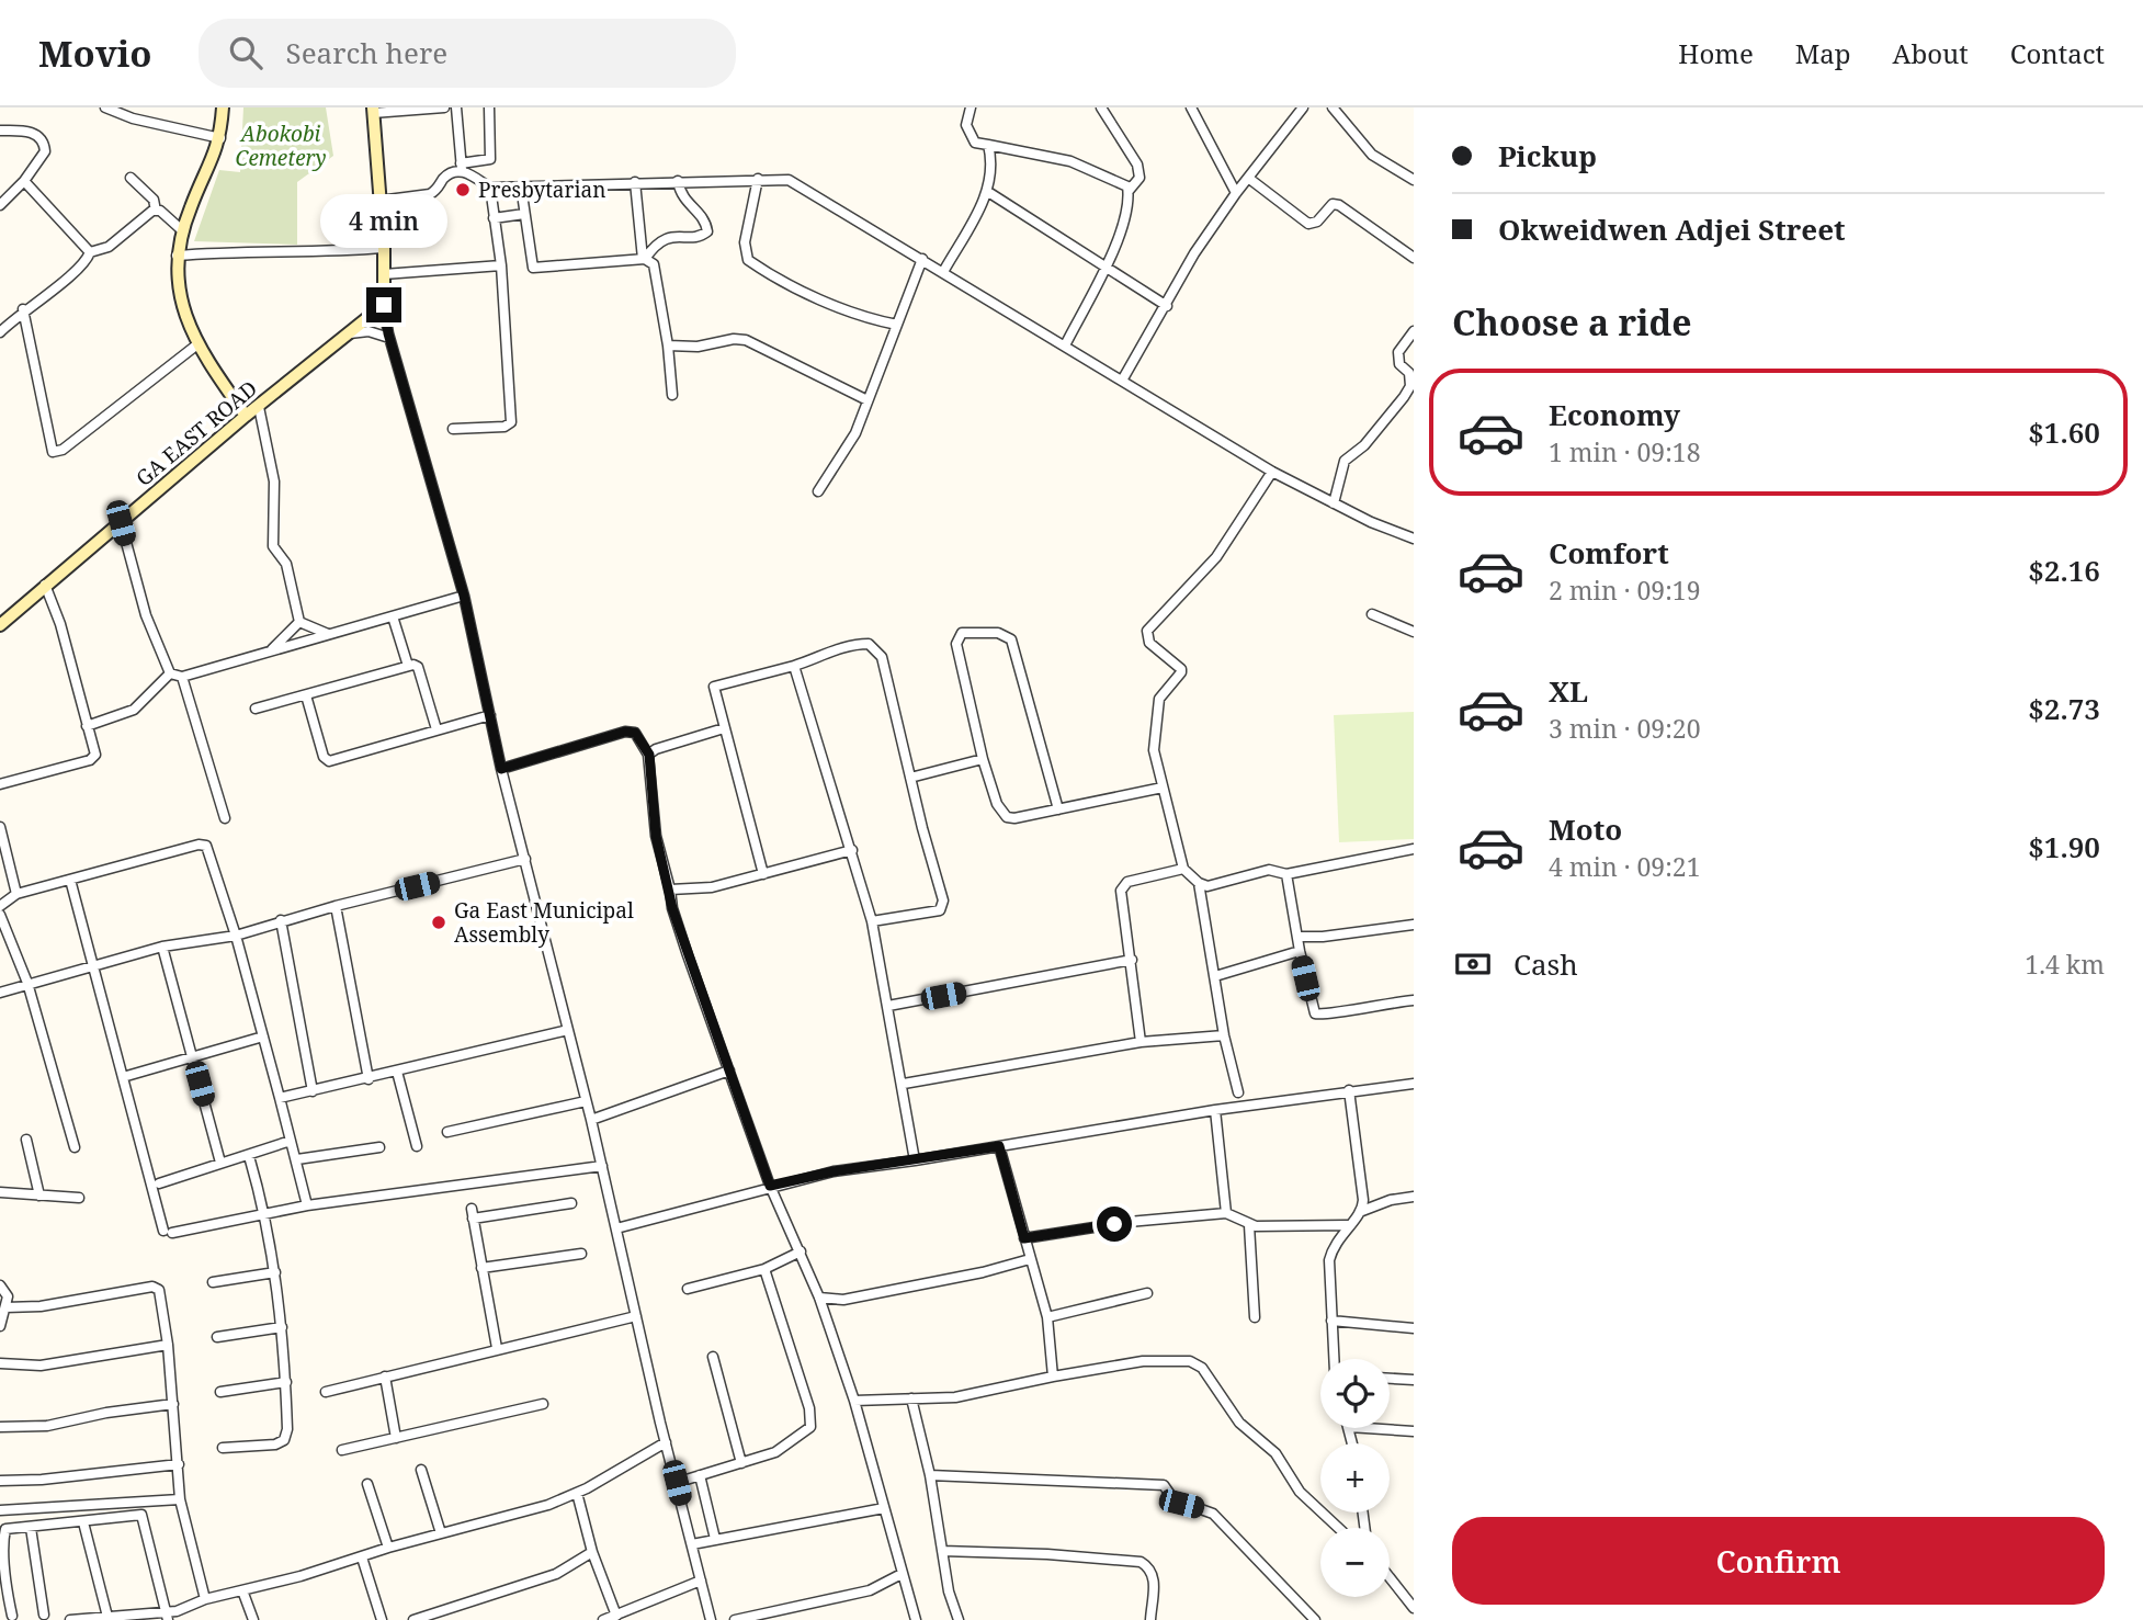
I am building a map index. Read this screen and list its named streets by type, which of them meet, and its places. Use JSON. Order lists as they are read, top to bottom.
{
  "streets": {
    "street": ["GA EAST ROAD"]
  },
  "parks": ["Abokobi Cemetery"],
  "places": ["Presbytarian", "Ga East Municipal Assembly"],
  "page": {
    "header": "Movio",
    "search": "Search here",
    "nav": [
      "Home",
      "Map",
      "About",
      "Contact"
    ],
    "banner": ["Pickup", "Okweidwen Adjei Street"],
    "bubble": "4 min",
    "heading": "Choose a ride",
    "list": [
      {
        "name": "Economy",
        "note": "1 min · 09:18",
        "value": "$1.60"
      },
      {
        "name": "Comfort",
        "note": "2 min · 09:19",
        "value": "$2.16"
      },
      {
        "name": "XL",
        "note": "3 min · 09:20",
        "value": "$2.73"
      },
      {
        "name": "Moto",
        "note": "4 min · 09:21",
        "value": "$1.90"
      }
    ],
    "pay": ["Cash", "1.4 km"],
    "map_buttons": ["+", "−"],
    "buttons": "Confirm"
  }
}
